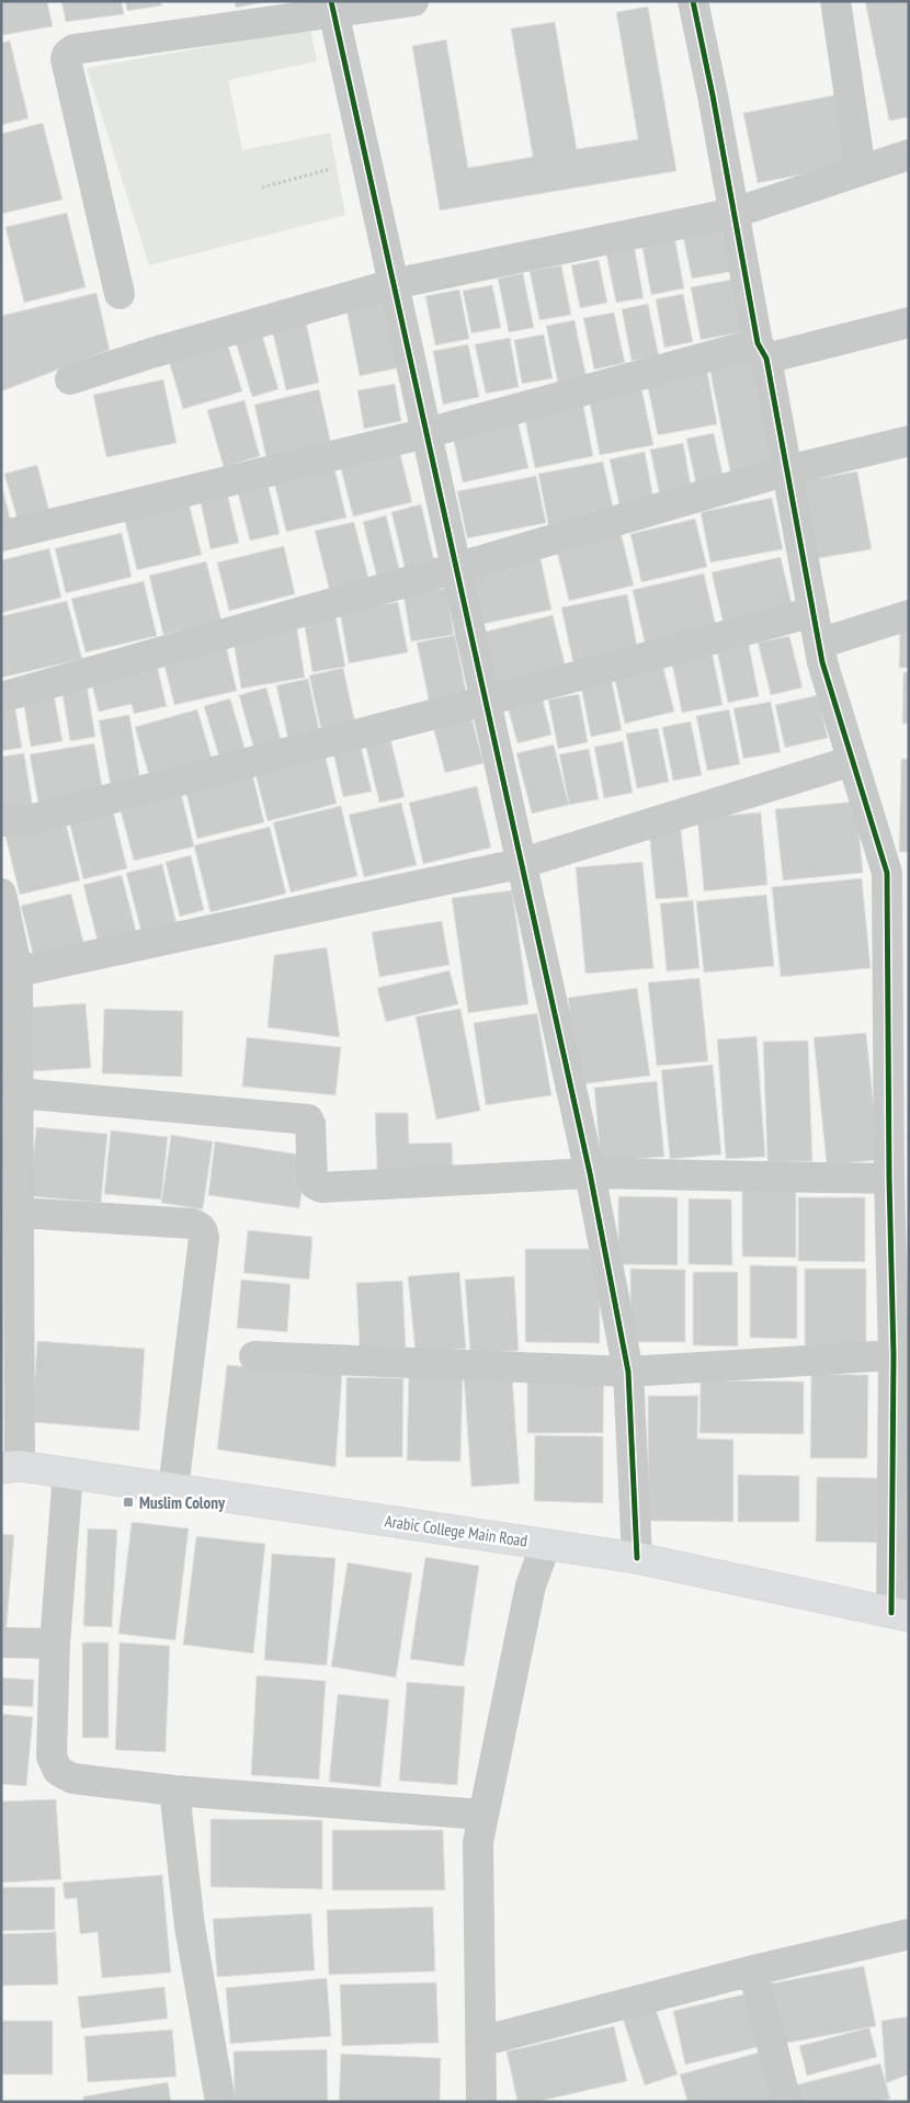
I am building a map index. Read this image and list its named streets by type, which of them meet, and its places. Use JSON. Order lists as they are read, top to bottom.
{
  "streets": {
    "main road": ["Arabic College Main Road"]
  },
  "places": {
    "transit": ["Muslim Colony"]
  }
}
